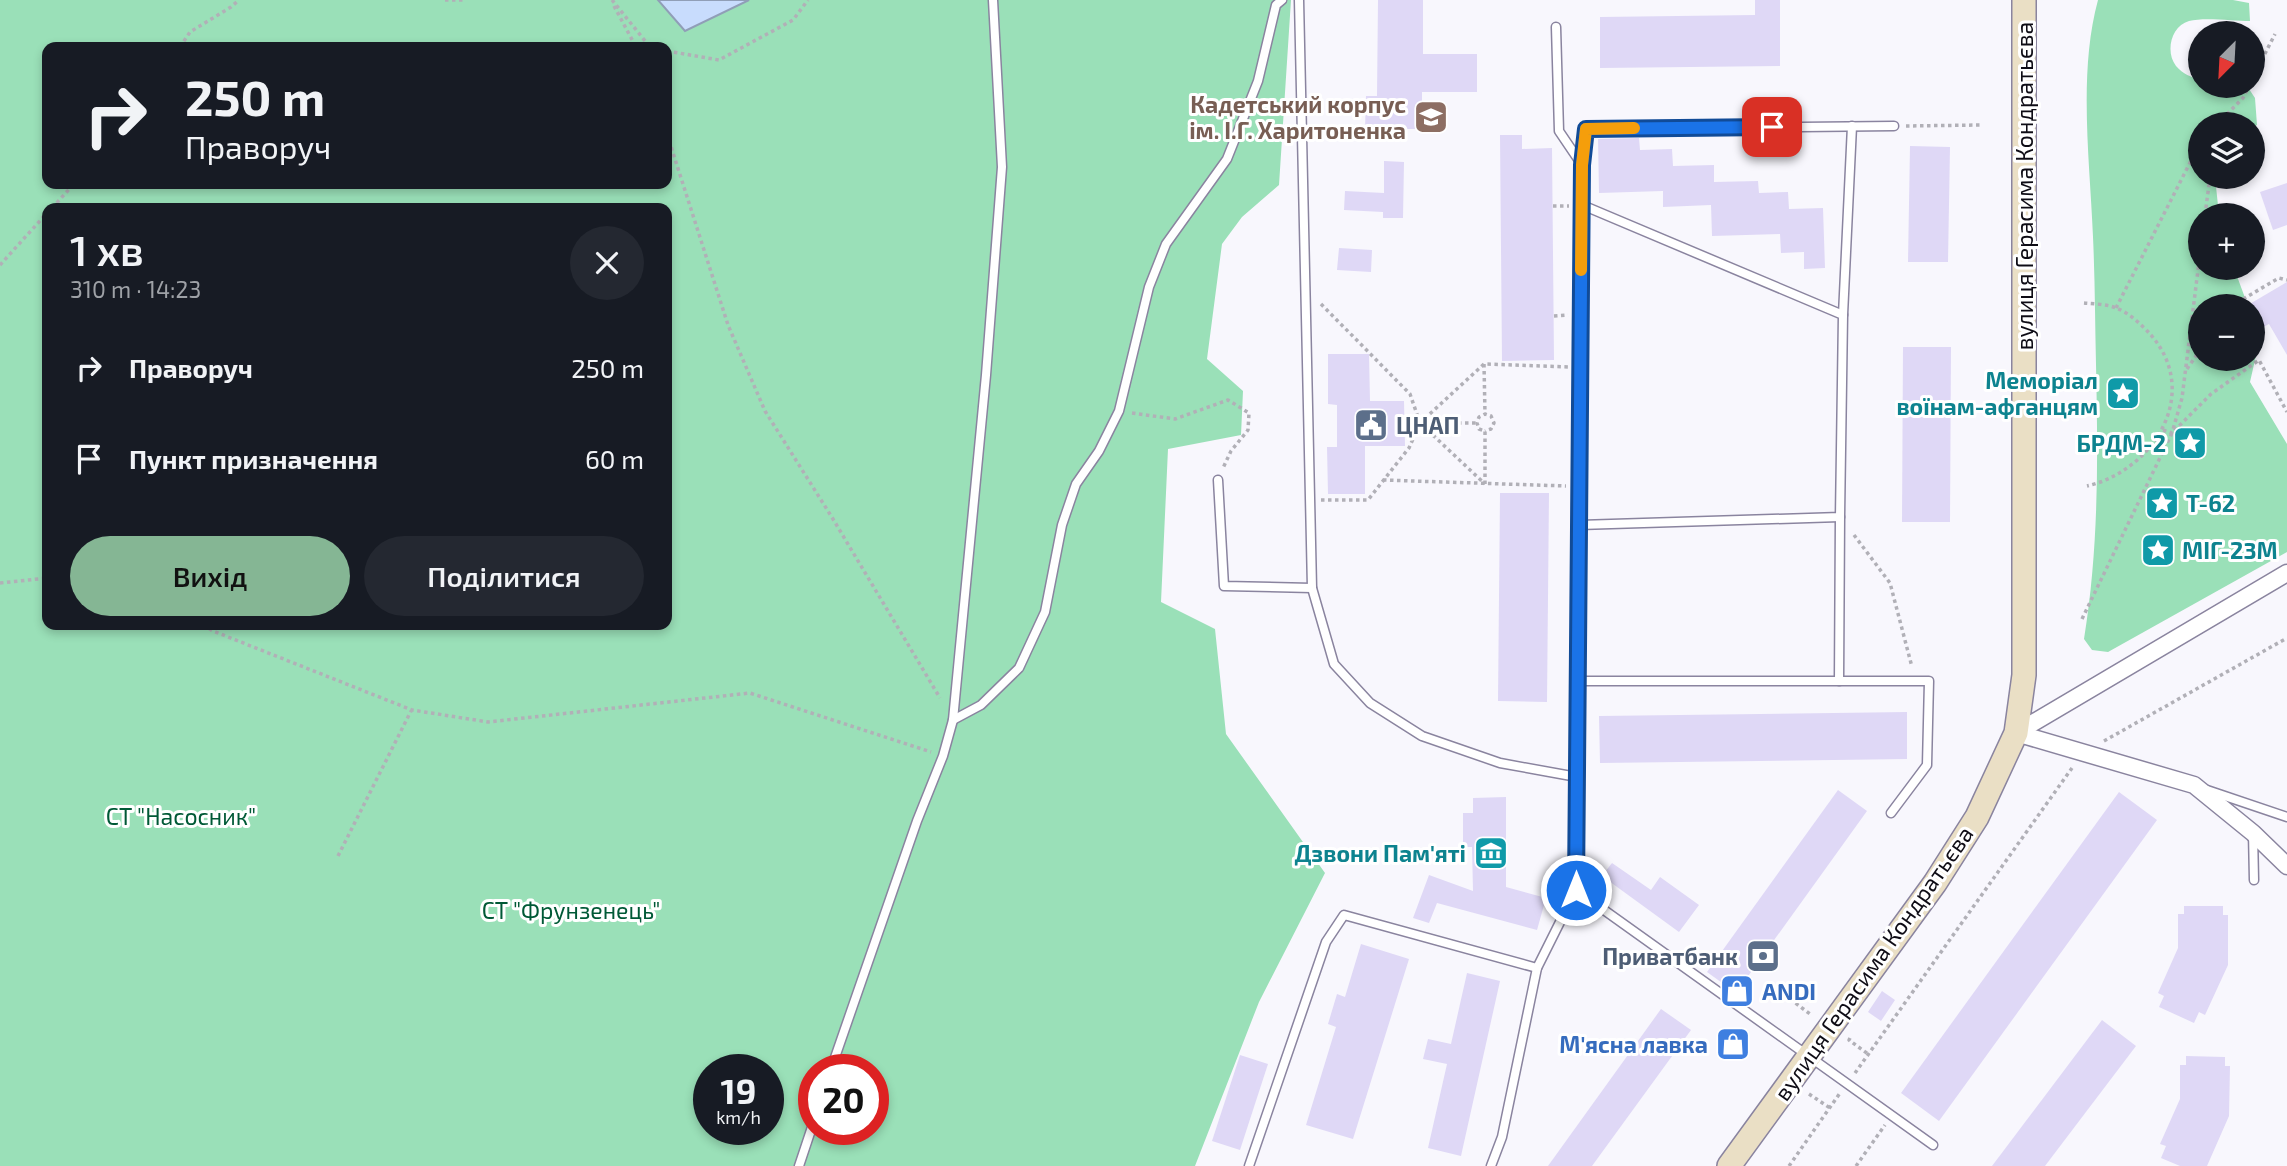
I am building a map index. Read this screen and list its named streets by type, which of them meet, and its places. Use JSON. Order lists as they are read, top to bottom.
{
  "streets": {
    "main road": ["вулиця Герасима Кондратьєва"]
  },
  "parks": ["СТ \"Насосник\"", "СТ \"Фрунзенець\""],
  "places": {
    "school or university": ["Кадетський корпус ім. І.Г. Харитоненка"],
    "place": [
      "Меморіал воїнам-афганцям",
      "БРДМ-2",
      "Т-62",
      "МІГ-23М"
    ],
    "public building": ["ЦНАП"],
    "museum": ["Дзвони Пам'яті"],
    "bank": ["Приватбанк"],
    "shop": ["ANDI", "М'ясна лавка"]
  },
  "north": "bottom left",
  "page": {
    "map_buttons": ["+", "−"],
    "turn": ["250 m", "Праворуч"],
    "heading": ["1 хв", "310 m · 14:23"],
    "list": [
      {
        "name": "Праворуч",
        "value": "250 m"
      },
      {
        "name": "Пункт призначення",
        "value": "60 m"
      }
    ],
    "buttons": ["Вихід", "Поділитися"],
    "speed": "19 km/h",
    "limit": "20"
  }
}
